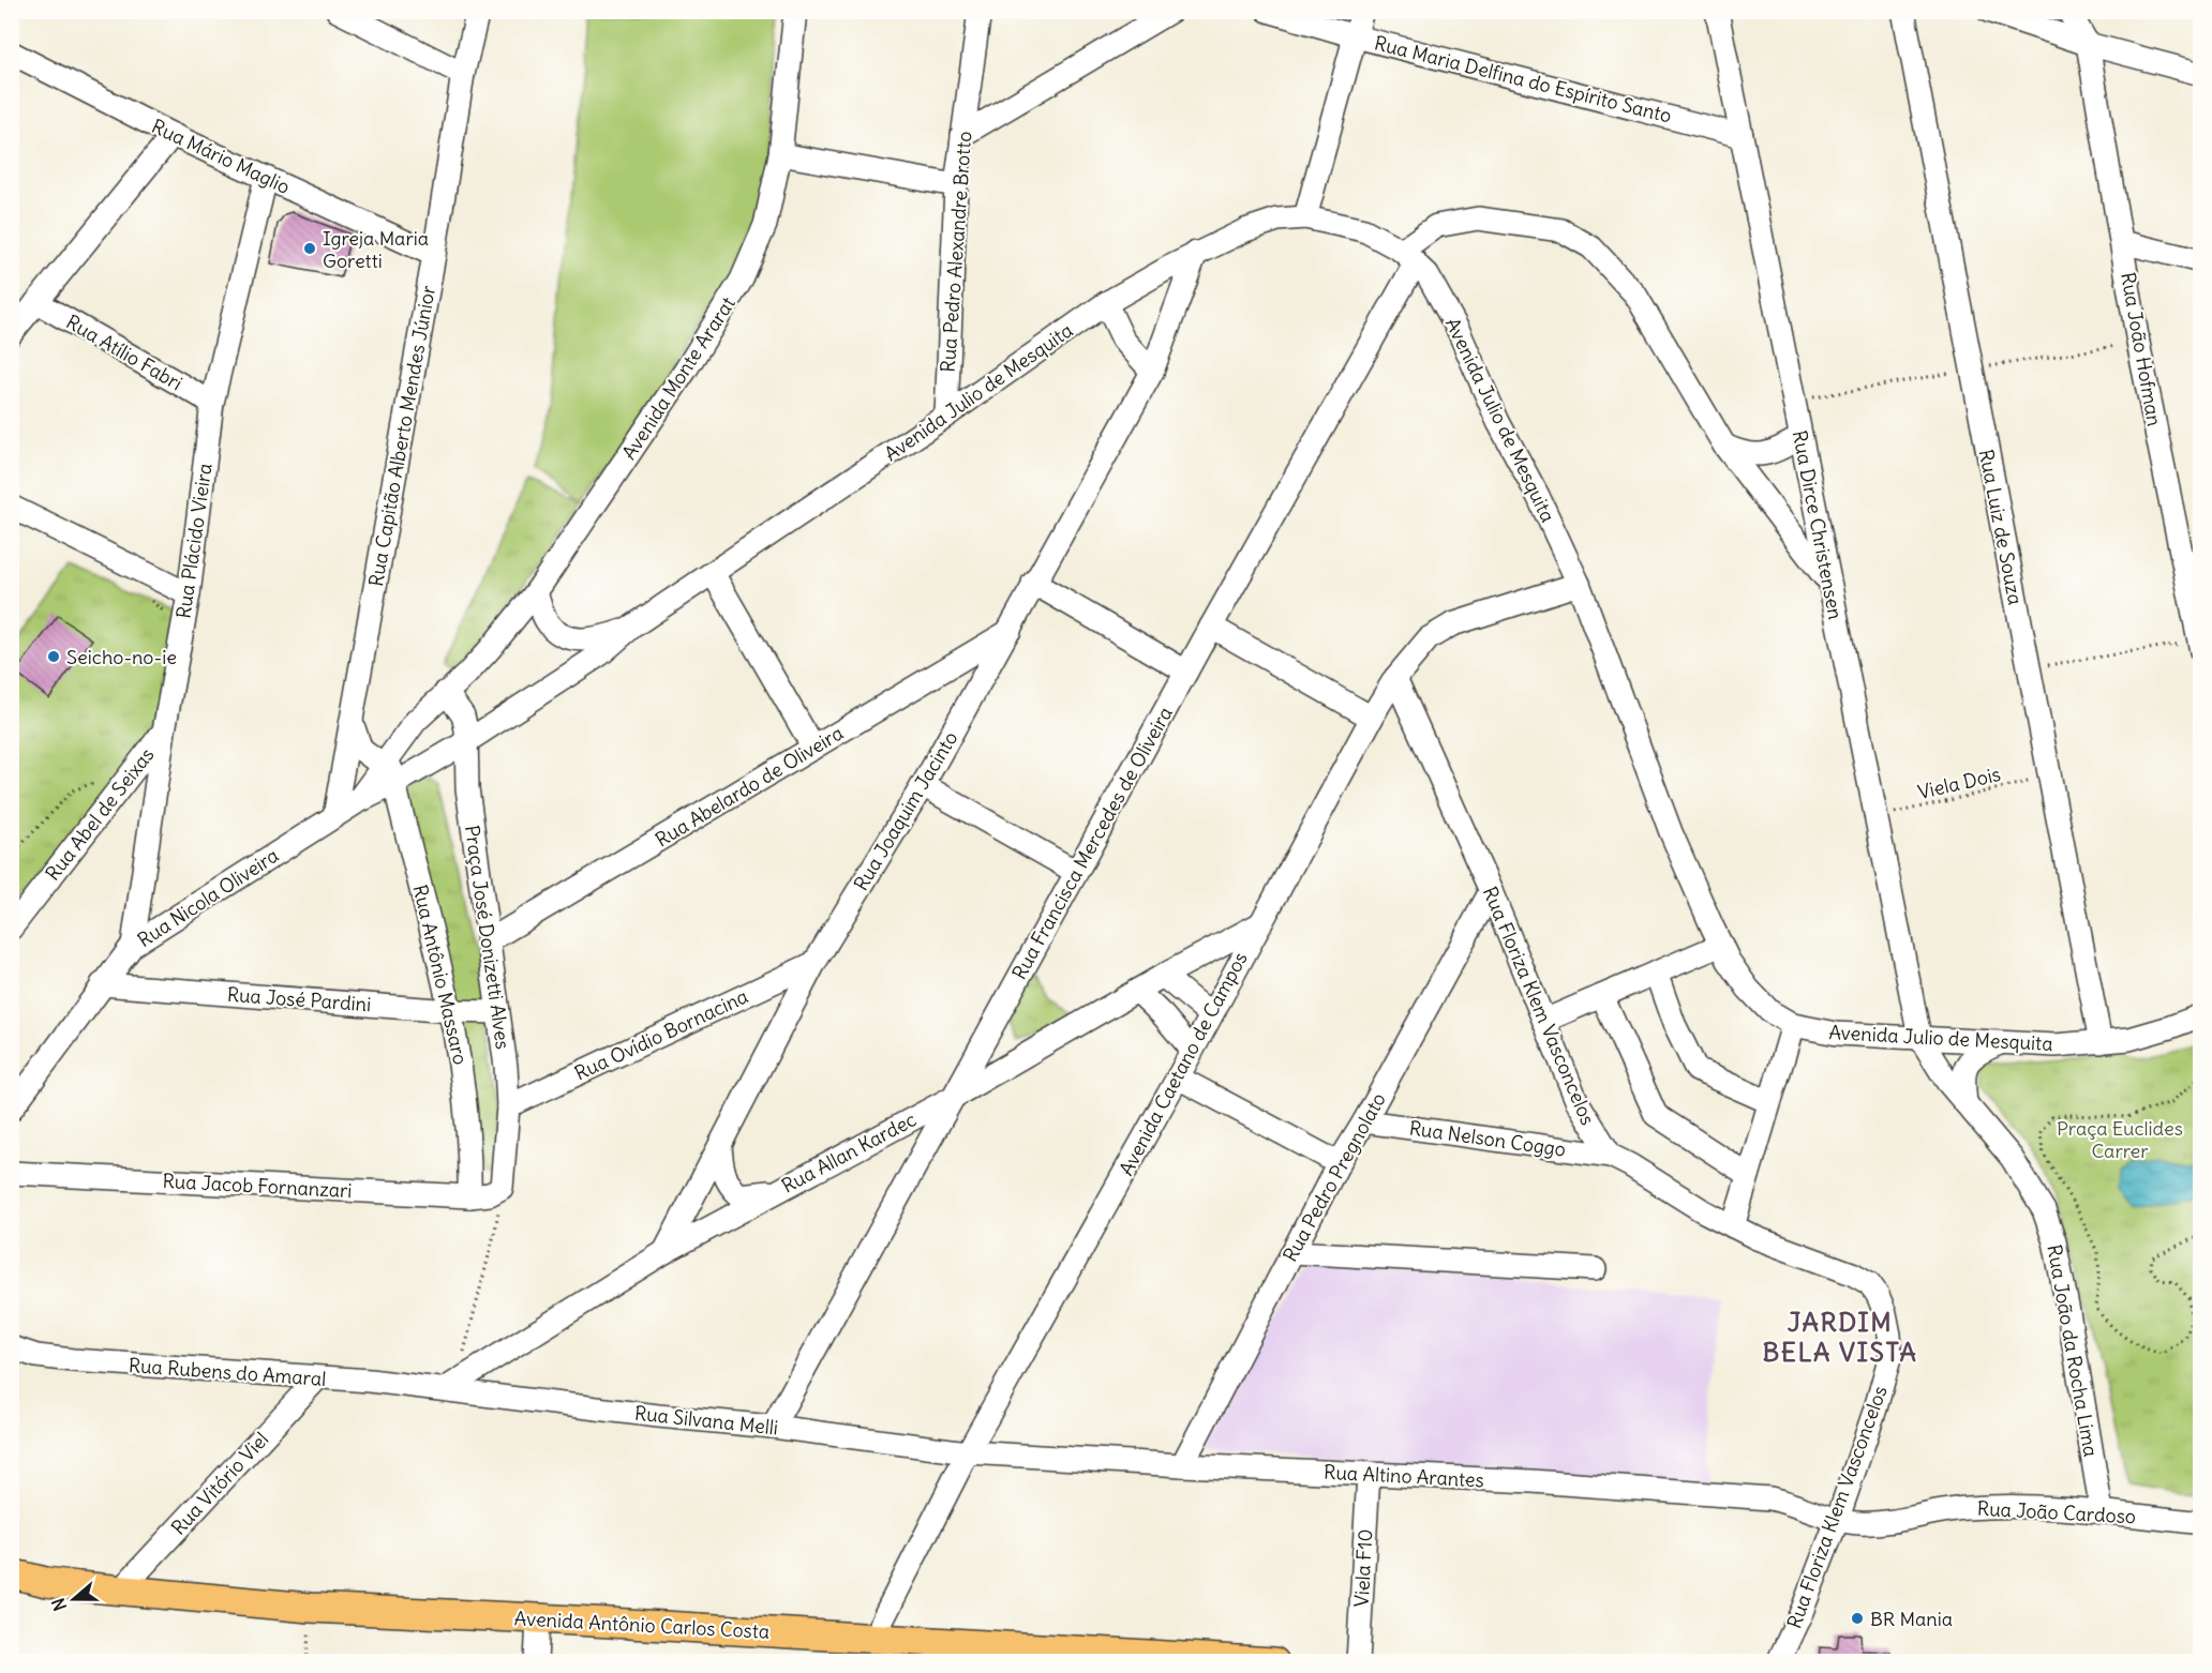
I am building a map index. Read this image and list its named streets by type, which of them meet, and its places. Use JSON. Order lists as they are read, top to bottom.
{
  "streets": {
    "main road": ["Avenida Antônio Carlos Costa"],
    "street": [
      "Rua Maria Delfina do Espírito Santo",
      "Rua Mário Maglio",
      "Rua Pedro Alexandre Brotto",
      "Rua João Hofman",
      "Rua Atílio Fabri",
      "Avenida Monte Ararat",
      "Avenida Julio de Mesquita",
      "Rua Capitão Alberto Mendes Júnior",
      "Rua Dirce Christensen",
      "Rua Luiz de Souza",
      "Rua Plácido Vieira",
      "Rua Abelardo de Oliveira",
      "Rua Joaquim Jacinto",
      "Rua Abel de Seixas",
      "Rua Francisca Mercedes de Oliveira",
      "Rua Nicola Oliveira",
      "Praça José Donizetti Alves",
      "Rua Antônio Massaro",
      "Rua José Pardini",
      "Rua Floriza Klem Vasconcelos",
      "Rua Ovídio Bornacina",
      "Avenida Caetano de Campos",
      "Rua Nelson Coggo",
      "Rua Allan Kardec",
      "Rua Pedro Pregnolato",
      "Rua Jacob Fornanzari",
      "Rua João da Rocha Lima",
      "Rua Rubens do Amaral",
      "Rua Silvana Melli",
      "Rua Altino Arantes",
      "Rua Vitório Viel",
      "Rua João Cardoso",
      "Viela F10"
    ],
    "path": ["Viela Dois"]
  },
  "crossings": [
    ["Rua Maria Delfina do Espírito Santo", "Rua Dirce Christensen"],
    ["Rua Mário Maglio", "Rua Capitão Alberto Mendes Júnior"],
    ["Rua Mário Maglio", "Rua Plácido Vieira"],
    ["Rua Pedro Alexandre Brotto", "Avenida Julio de Mesquita"],
    ["Rua Atílio Fabri", "Rua Plácido Vieira"],
    ["Avenida Monte Ararat", "Avenida Julio de Mesquita"],
    ["Avenida Monte Ararat", "Rua Nicola Oliveira"],
    ["Avenida Monte Ararat", "Praça José Donizetti Alves"],
    ["Avenida Julio de Mesquita", "Rua Dirce Christensen"],
    ["Avenida Julio de Mesquita", "Rua Luiz de Souza"],
    ["Avenida Julio de Mesquita", "Rua Joaquim Jacinto"],
    ["Avenida Julio de Mesquita", "Rua Francisca Mercedes de Oliveira"],
    ["Avenida Julio de Mesquita", "Rua Nicola Oliveira"],
    ["Avenida Julio de Mesquita", "Praça José Donizetti Alves"],
    ["Avenida Julio de Mesquita", "Avenida Caetano de Campos"],
    ["Avenida Julio de Mesquita", "Rua João da Rocha Lima"],
    ["Rua Capitão Alberto Mendes Júnior", "Rua Nicola Oliveira"],
    ["Rua Dirce Christensen", "Viela Dois"],
    ["Rua Dirce Christensen", "Rua João da Rocha Lima"],
    ["Rua Luiz de Souza", "Viela Dois"],
    ["Rua Plácido Vieira", "Rua Abel de Seixas"],
    ["Rua Plácido Vieira", "Rua Nicola Oliveira"],
    ["Rua Abelardo de Oliveira", "Rua Joaquim Jacinto"],
    ["Rua Abelardo de Oliveira", "Praça José Donizetti Alves"],
    ["Rua Joaquim Jacinto", "Rua Ovídio Bornacina"],
    ["Rua Joaquim Jacinto", "Rua Allan Kardec"],
    ["Rua Francisca Mercedes de Oliveira", "Rua Allan Kardec"],
    ["Rua Francisca Mercedes de Oliveira", "Rua Silvana Melli"],
    ["Rua Nicola Oliveira", "Praça José Donizetti Alves"],
    ["Rua Nicola Oliveira", "Rua Antônio Massaro"],
    ["Rua Nicola Oliveira", "Rua José Pardini"],
    ["Praça José Donizetti Alves", "Rua José Pardini"],
    ["Praça José Donizetti Alves", "Rua Ovídio Bornacina"],
    ["Praça José Donizetti Alves", "Rua Jacob Fornanzari"],
    ["Rua Antônio Massaro", "Rua José Pardini"],
    ["Rua Antônio Massaro", "Rua Jacob Fornanzari"],
    ["Rua Floriza Klem Vasconcelos", "Avenida Caetano de Campos"],
    ["Rua Floriza Klem Vasconcelos", "Rua Nelson Coggo"],
    ["Rua Floriza Klem Vasconcelos", "Rua Pedro Pregnolato"],
    ["Rua Floriza Klem Vasconcelos", "Rua Altino Arantes"],
    ["Rua Floriza Klem Vasconcelos", "Rua João Cardoso"],
    ["Avenida Caetano de Campos", "Rua Allan Kardec"],
    ["Avenida Caetano de Campos", "Rua Silvana Melli"],
    ["Avenida Caetano de Campos", "Rua Altino Arantes"],
    ["Avenida Caetano de Campos", "Avenida Antônio Carlos Costa"],
    ["Rua Nelson Coggo", "Rua Pedro Pregnolato"],
    ["Rua Allan Kardec", "Rua Rubens do Amaral"],
    ["Rua Allan Kardec", "Rua Silvana Melli"],
    ["Rua Pedro Pregnolato", "Rua Altino Arantes"],
    ["Rua João da Rocha Lima", "Rua João Cardoso"],
    ["Rua Rubens do Amaral", "Rua Silvana Melli"],
    ["Rua Rubens do Amaral", "Rua Vitório Viel"],
    ["Rua Silvana Melli", "Rua Altino Arantes"],
    ["Rua Altino Arantes", "Rua João Cardoso"],
    ["Rua Altino Arantes", "Viela F10"],
    ["Rua Vitório Viel", "Avenida Antônio Carlos Costa"]
  ],
  "districts": ["JARDIM BELA VISTA"],
  "parks": ["Praça Euclides Carrer"],
  "places": ["Igreja Maria Goretti", "Seicho-no-ie", "BR Mania"],
  "north": "left"
}
